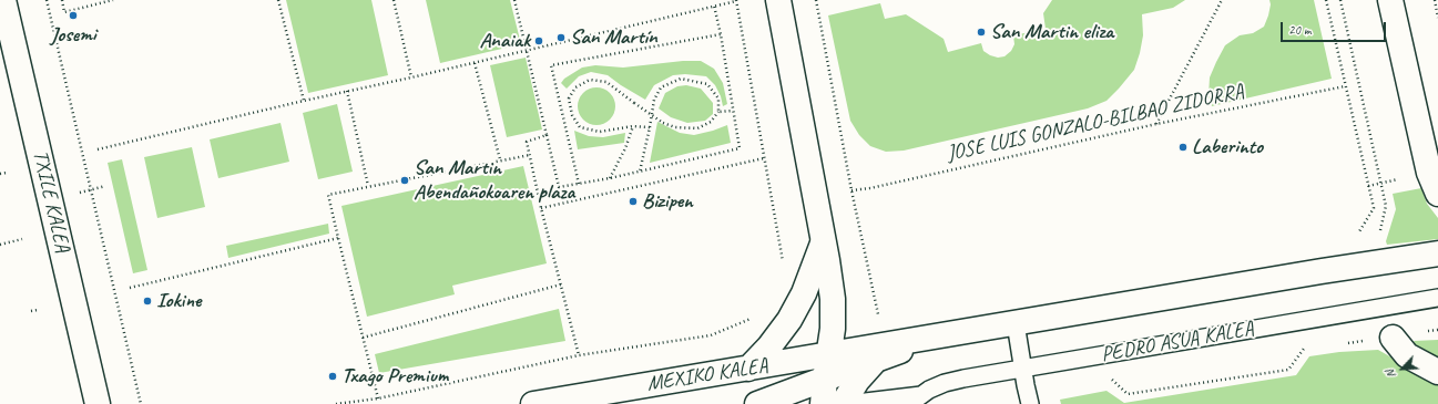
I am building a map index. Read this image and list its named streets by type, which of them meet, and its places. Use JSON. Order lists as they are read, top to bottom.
{
  "streets": {
    "main road": ["TXILE KALEA", "MEXIKO KALEA"],
    "lane": ["PEDRO ASUA KALEA"],
    "path": ["JOSE LUIS GONZALO-BILBAO ZIDORRA"]
  },
  "places": [
    "Josemi",
    "San Martin eliza",
    "San Martín",
    "Anaiak",
    "Laberinto",
    "San Martin Abendañokoaren plaza",
    "Bizipen",
    "Iokine",
    "Txago Premium"
  ],
  "scale_bar": "20 m",
  "north": "bottom left"
}
